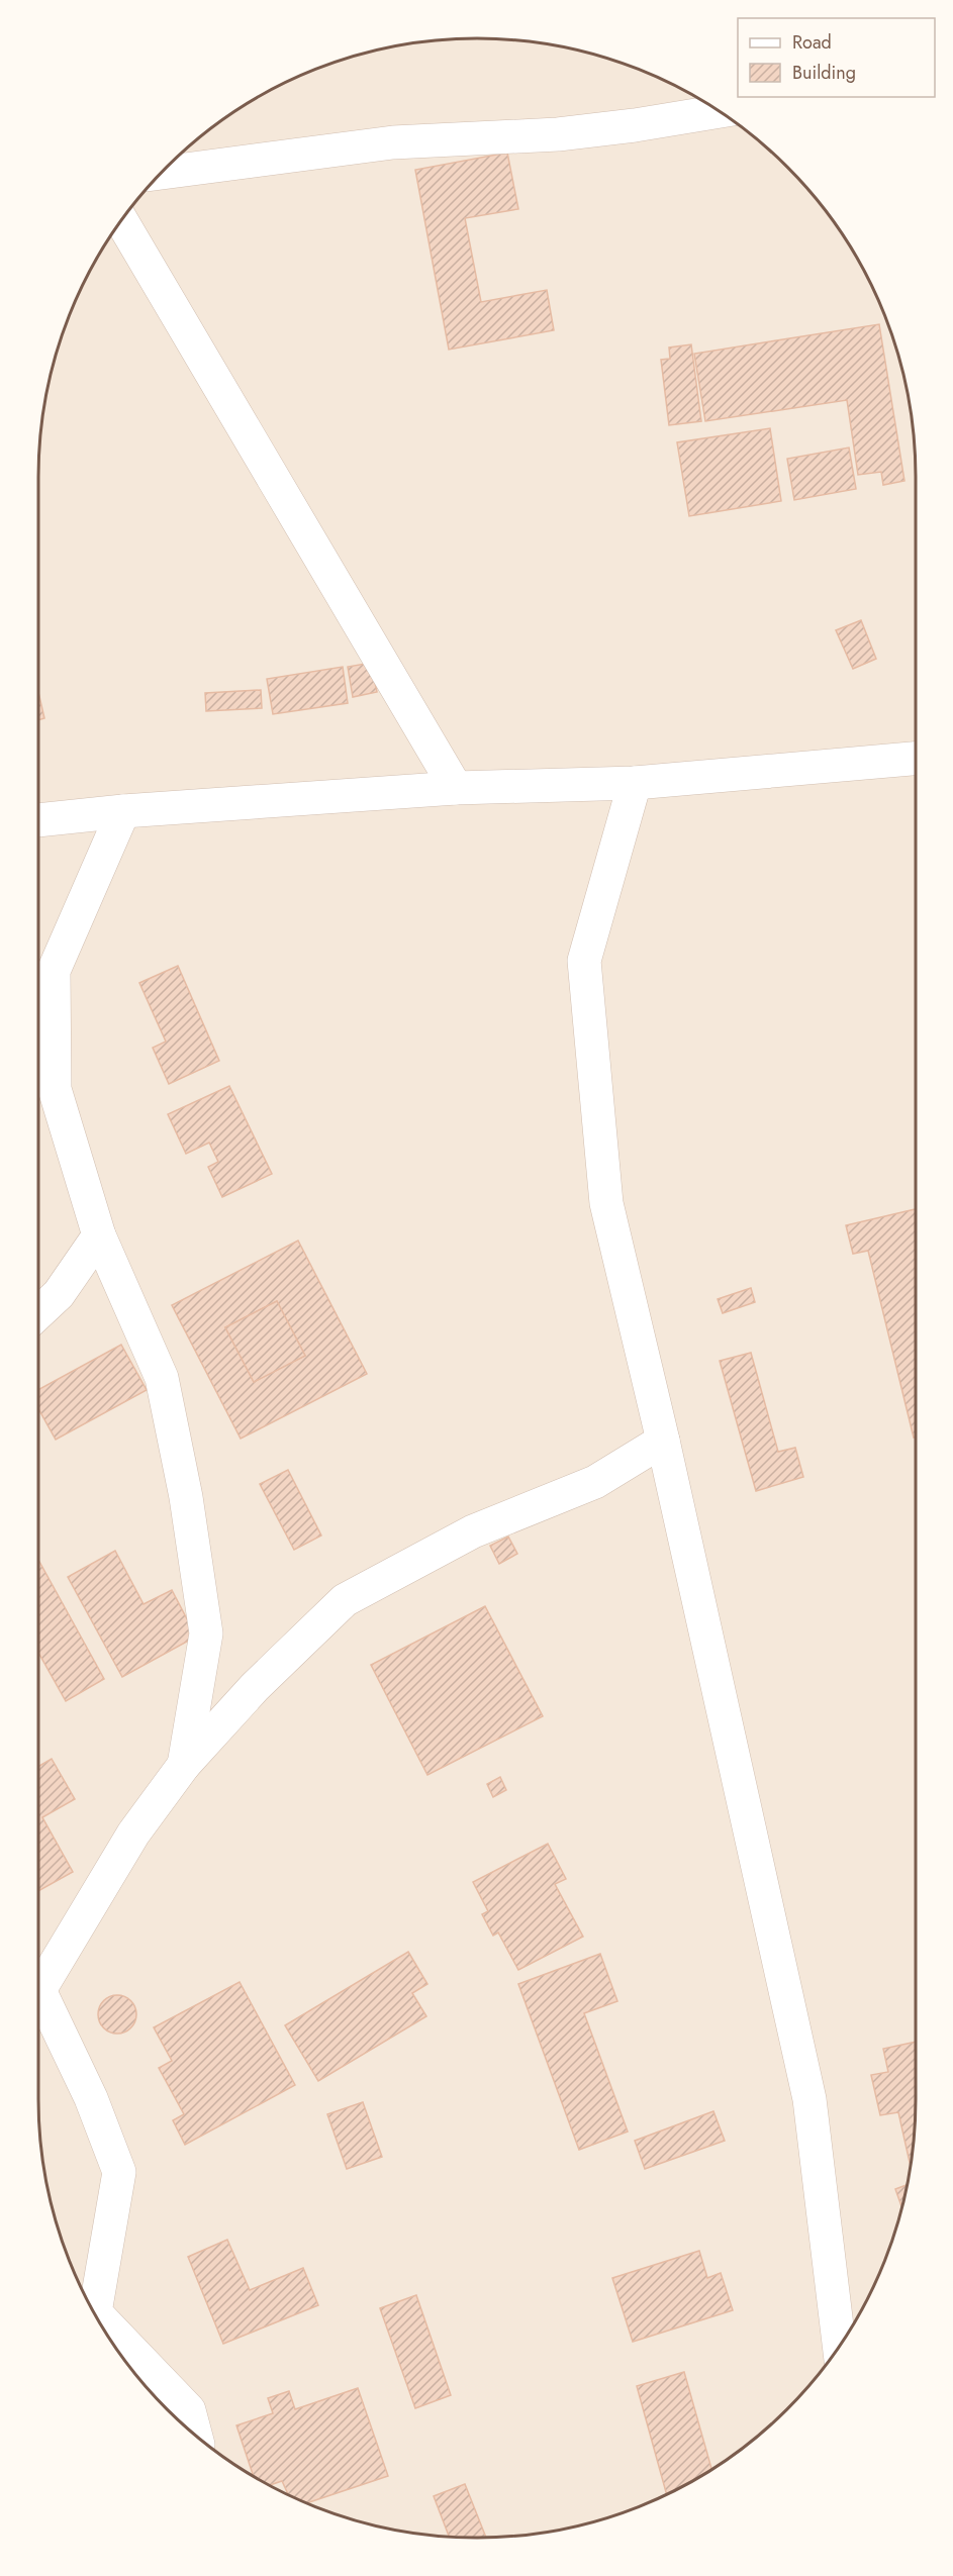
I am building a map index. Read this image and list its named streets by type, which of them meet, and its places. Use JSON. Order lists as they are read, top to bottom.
{
  "legend": ["Road", "Building"]
}
